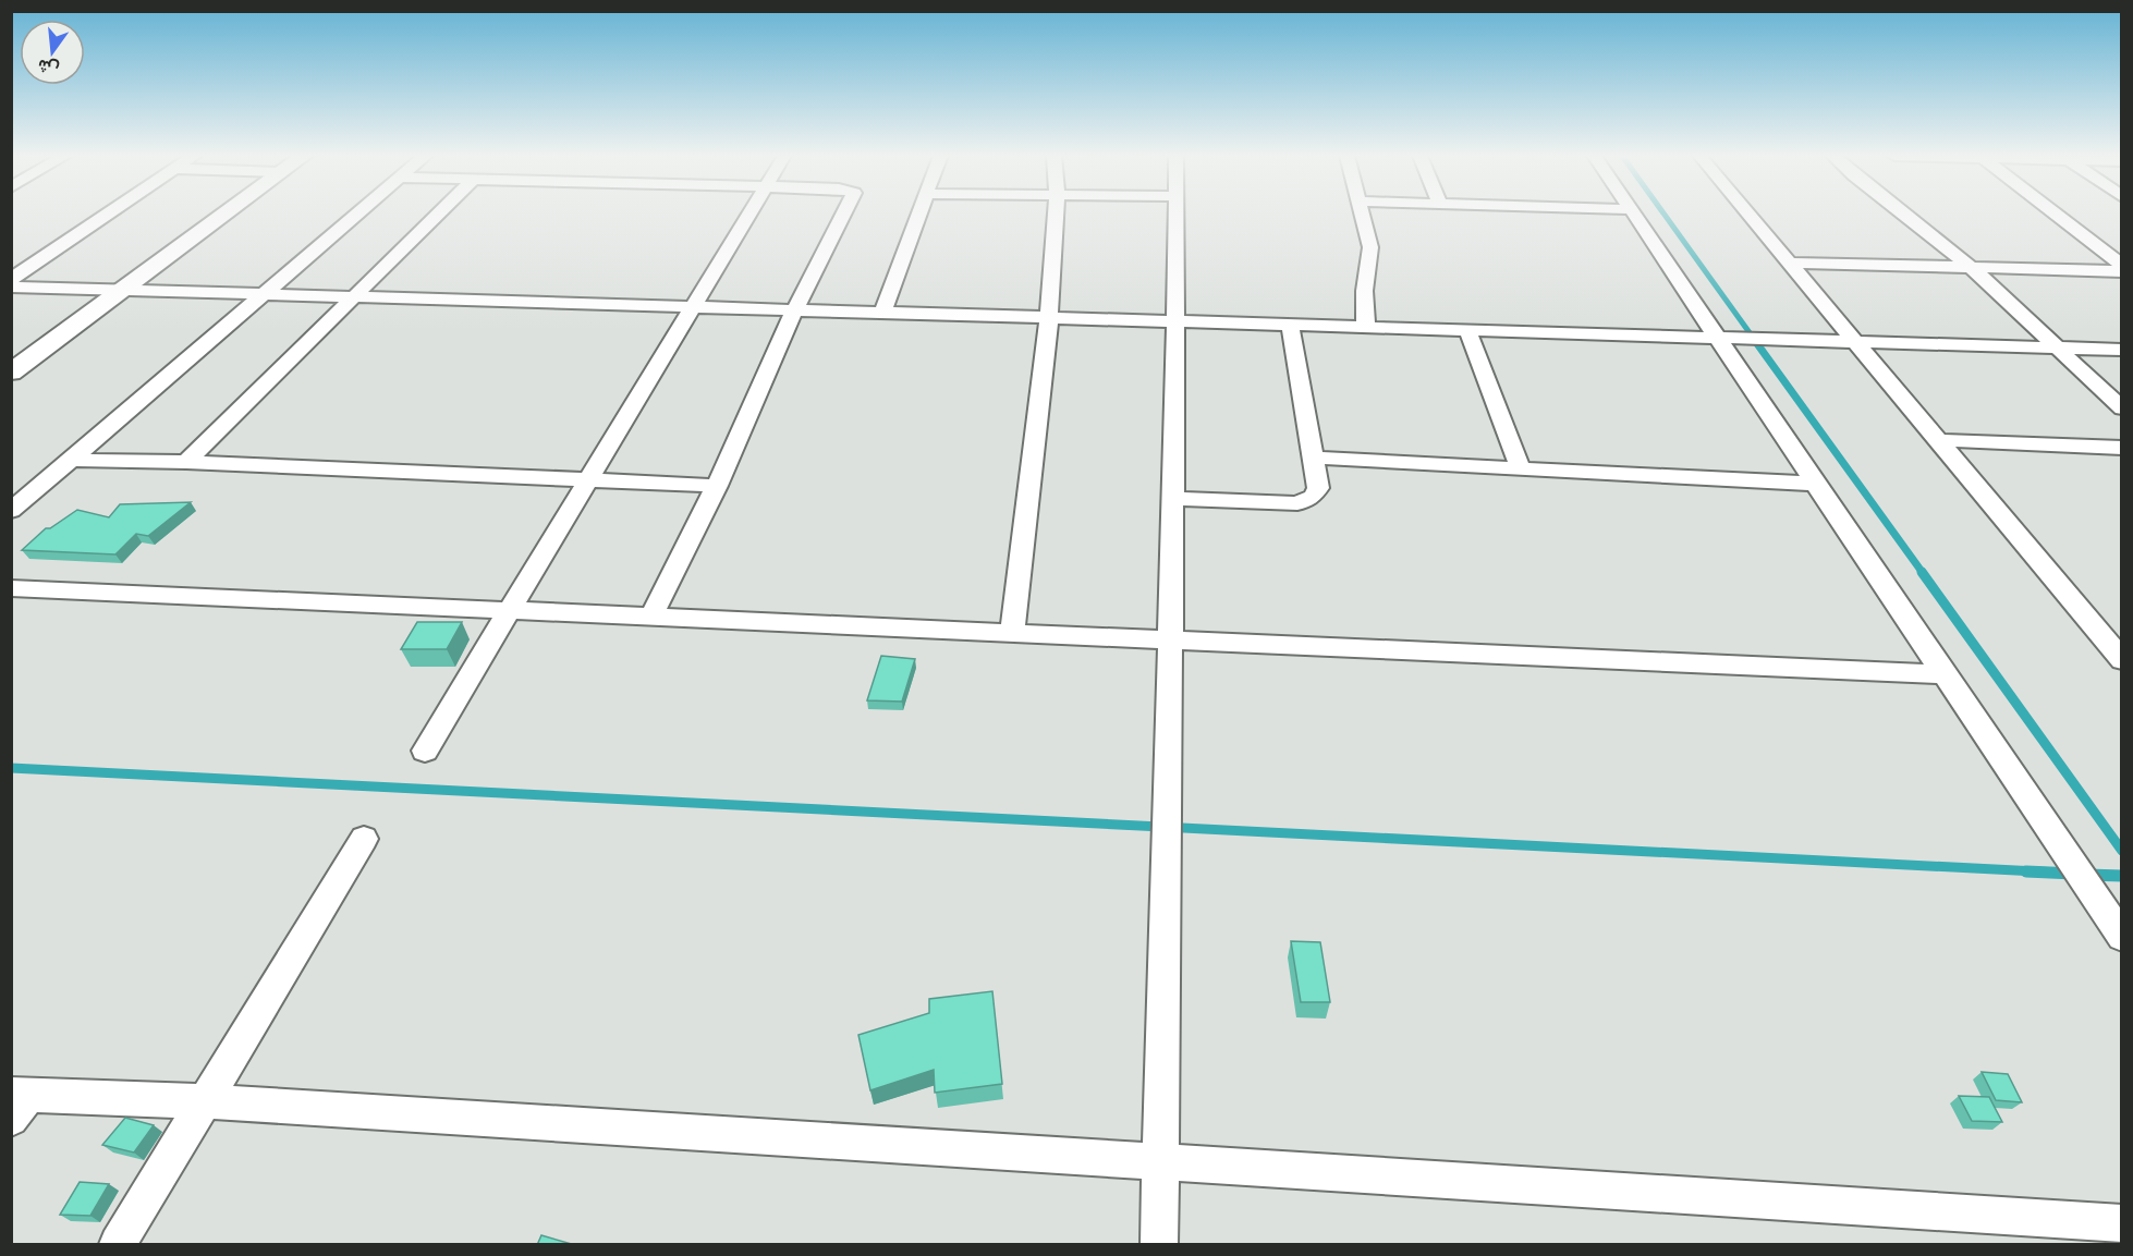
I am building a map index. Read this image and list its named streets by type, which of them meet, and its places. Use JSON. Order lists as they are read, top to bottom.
{
  "north": "bottom"
}
